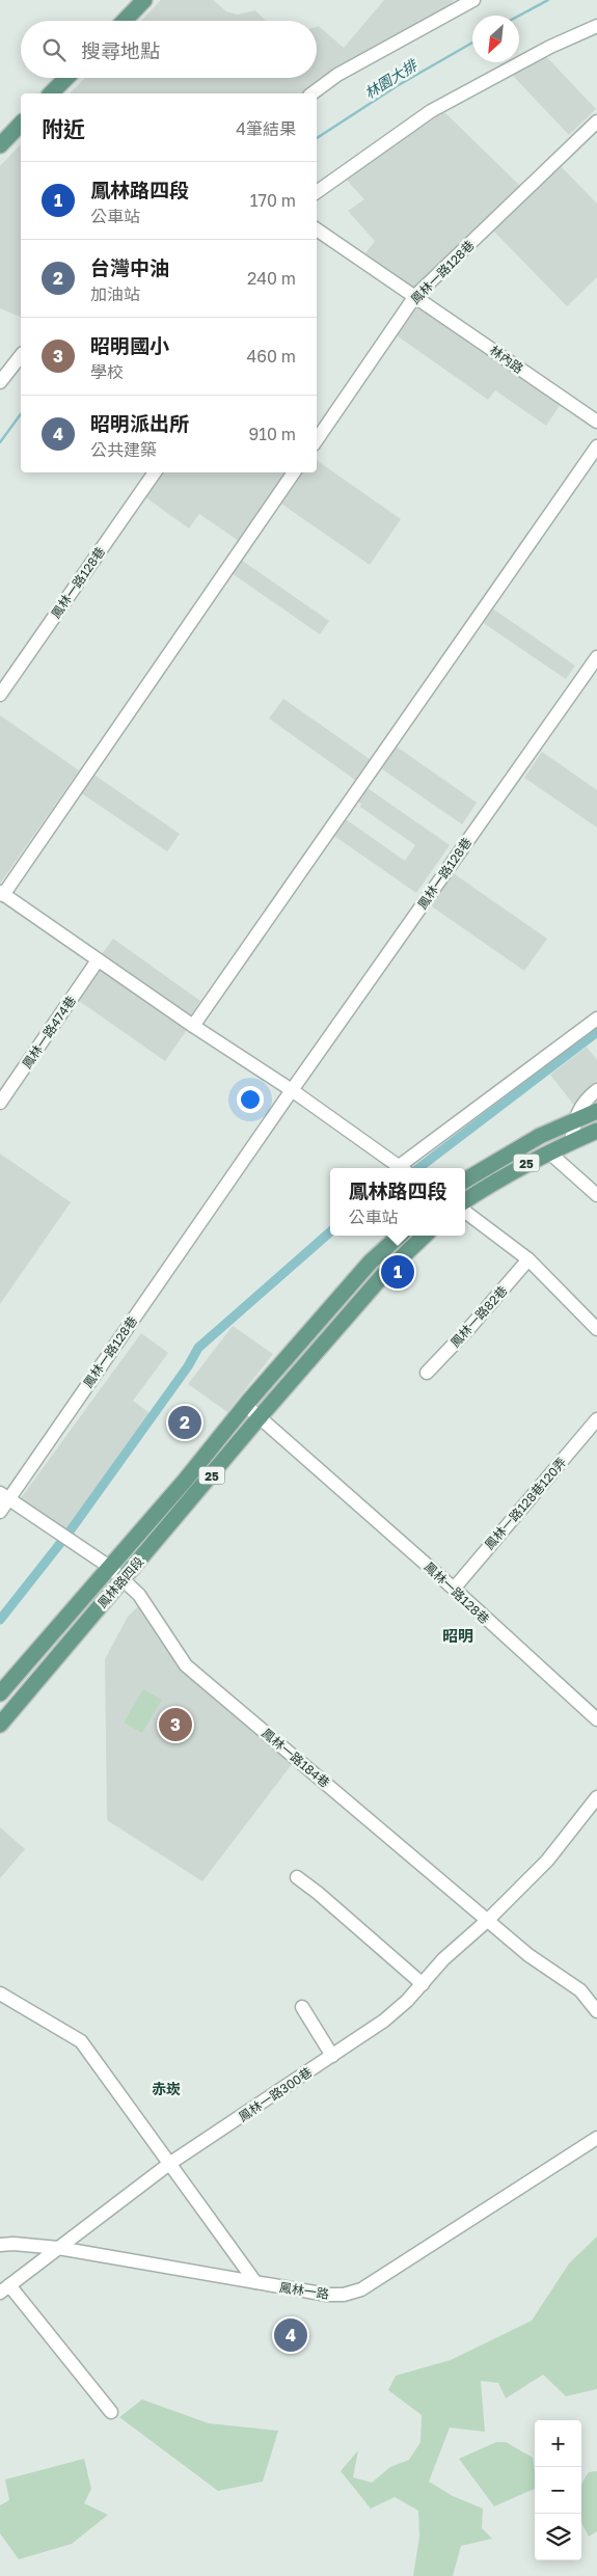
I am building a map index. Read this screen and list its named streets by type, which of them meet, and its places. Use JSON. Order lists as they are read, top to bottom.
{
  "streets": {
    "main road": ["25", "鳳林路四段"],
    "street": [
      "鳳林一路128巷",
      "林內路",
      "鳳林一路474巷",
      "鳳林一路82巷",
      "鳳林一路128巷120弄",
      "鳳林一路184巷",
      "鳳林一路300巷",
      "鳳林一路"
    ]
  },
  "crossings": [
    ["鳳林一路128巷", "林內路"],
    ["鳳林一路128巷", "鳳林一路128巷120弄"],
    ["鳳林一路128巷", "鳳林路四段"],
    ["鳳林路四段", "鳳林一路184巷"],
    ["鳳林一路300巷", "鳳林一路"]
  ],
  "districts": ["昭明", "赤崁"],
  "water": ["林園大排"],
  "north": "bottom left",
  "page": {
    "search": "搜尋地點",
    "heading": ["附近", "4筆結果"],
    "list": [
      {
        "mark": "1",
        "name": "鳳林路四段",
        "note": "公車站",
        "value": "170 m"
      },
      {
        "mark": "2",
        "name": "台灣中油",
        "note": "加油站",
        "value": "240 m"
      },
      {
        "mark": "3",
        "name": "昭明國小",
        "note": "學校",
        "value": "460 m"
      },
      {
        "mark": "4",
        "name": "昭明派出所",
        "note": "公共建築",
        "value": "910 m"
      }
    ],
    "popup": ["鳳林路四段", "公車站"],
    "pins": [
      "1",
      "2",
      "3",
      "4"
    ],
    "map_buttons": ["+", "−"]
  }
}
